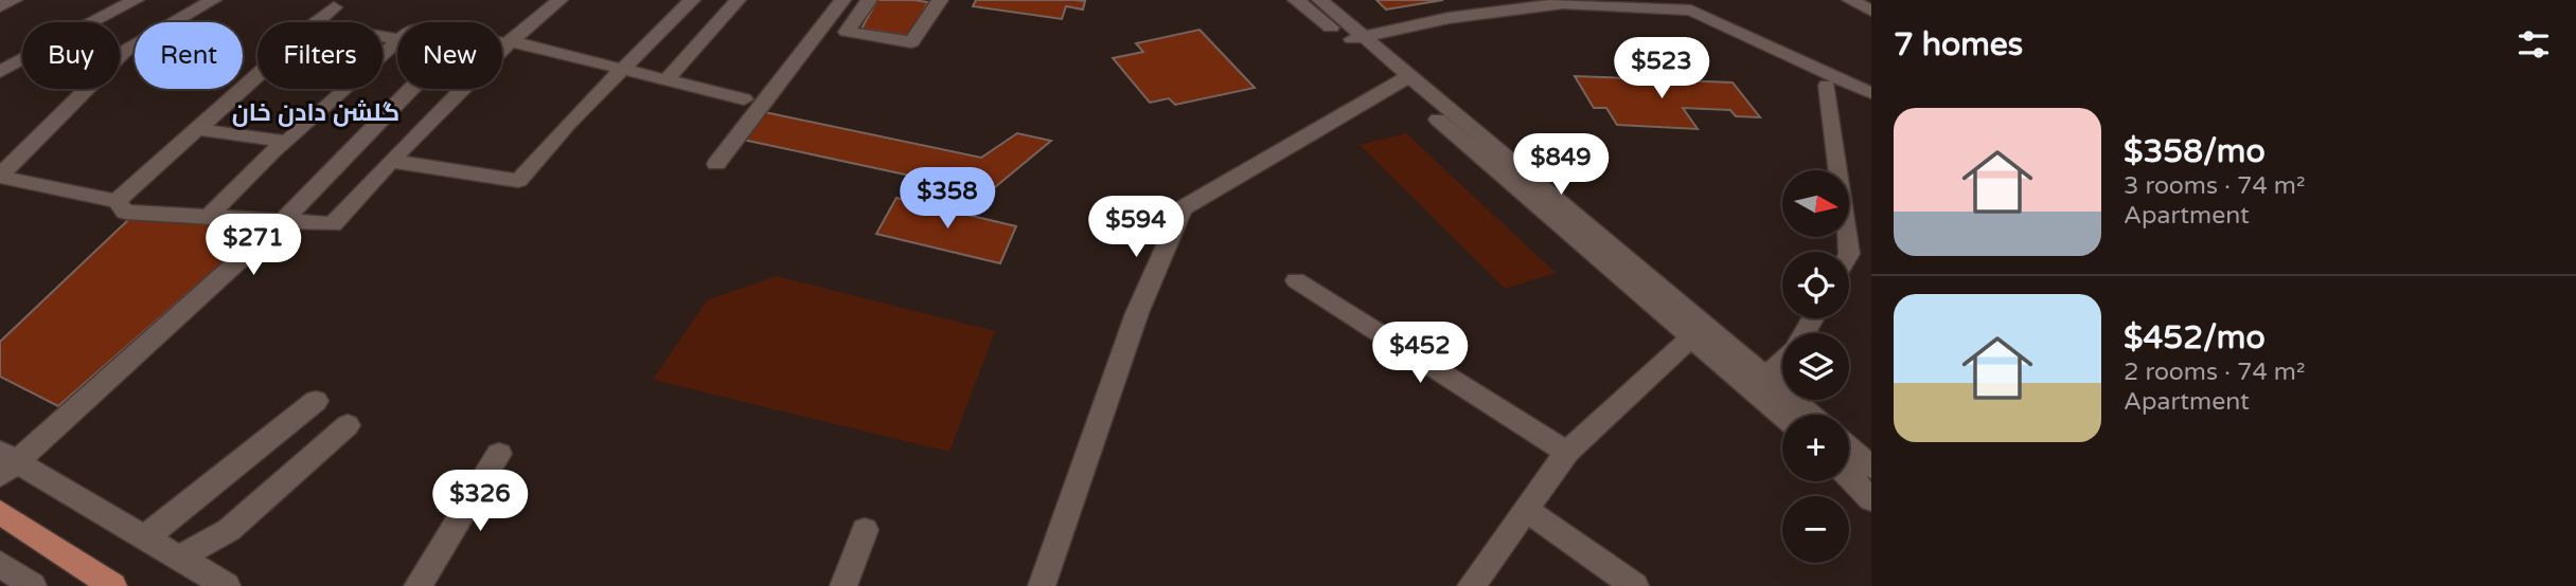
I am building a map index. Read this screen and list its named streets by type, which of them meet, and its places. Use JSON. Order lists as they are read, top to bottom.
{
  "districts": ["گلشن دادن خان"],
  "north": "right",
  "page": {
    "heading": "7 homes",
    "chip": [
      "Buy",
      "Rent",
      "Filters",
      "New"
    ],
    "price": [
      "$523",
      "$849",
      "$358",
      "$594",
      "$271",
      "$452",
      "$326"
    ],
    "list": [
      {
        "name": "$358/mo",
        "note": "3 rooms · 74 m² · Apartment"
      },
      {
        "name": "$452/mo",
        "note": "2 rooms · 74 m² · Apartment"
      }
    ],
    "map_buttons": ["+", "−"]
  }
}
